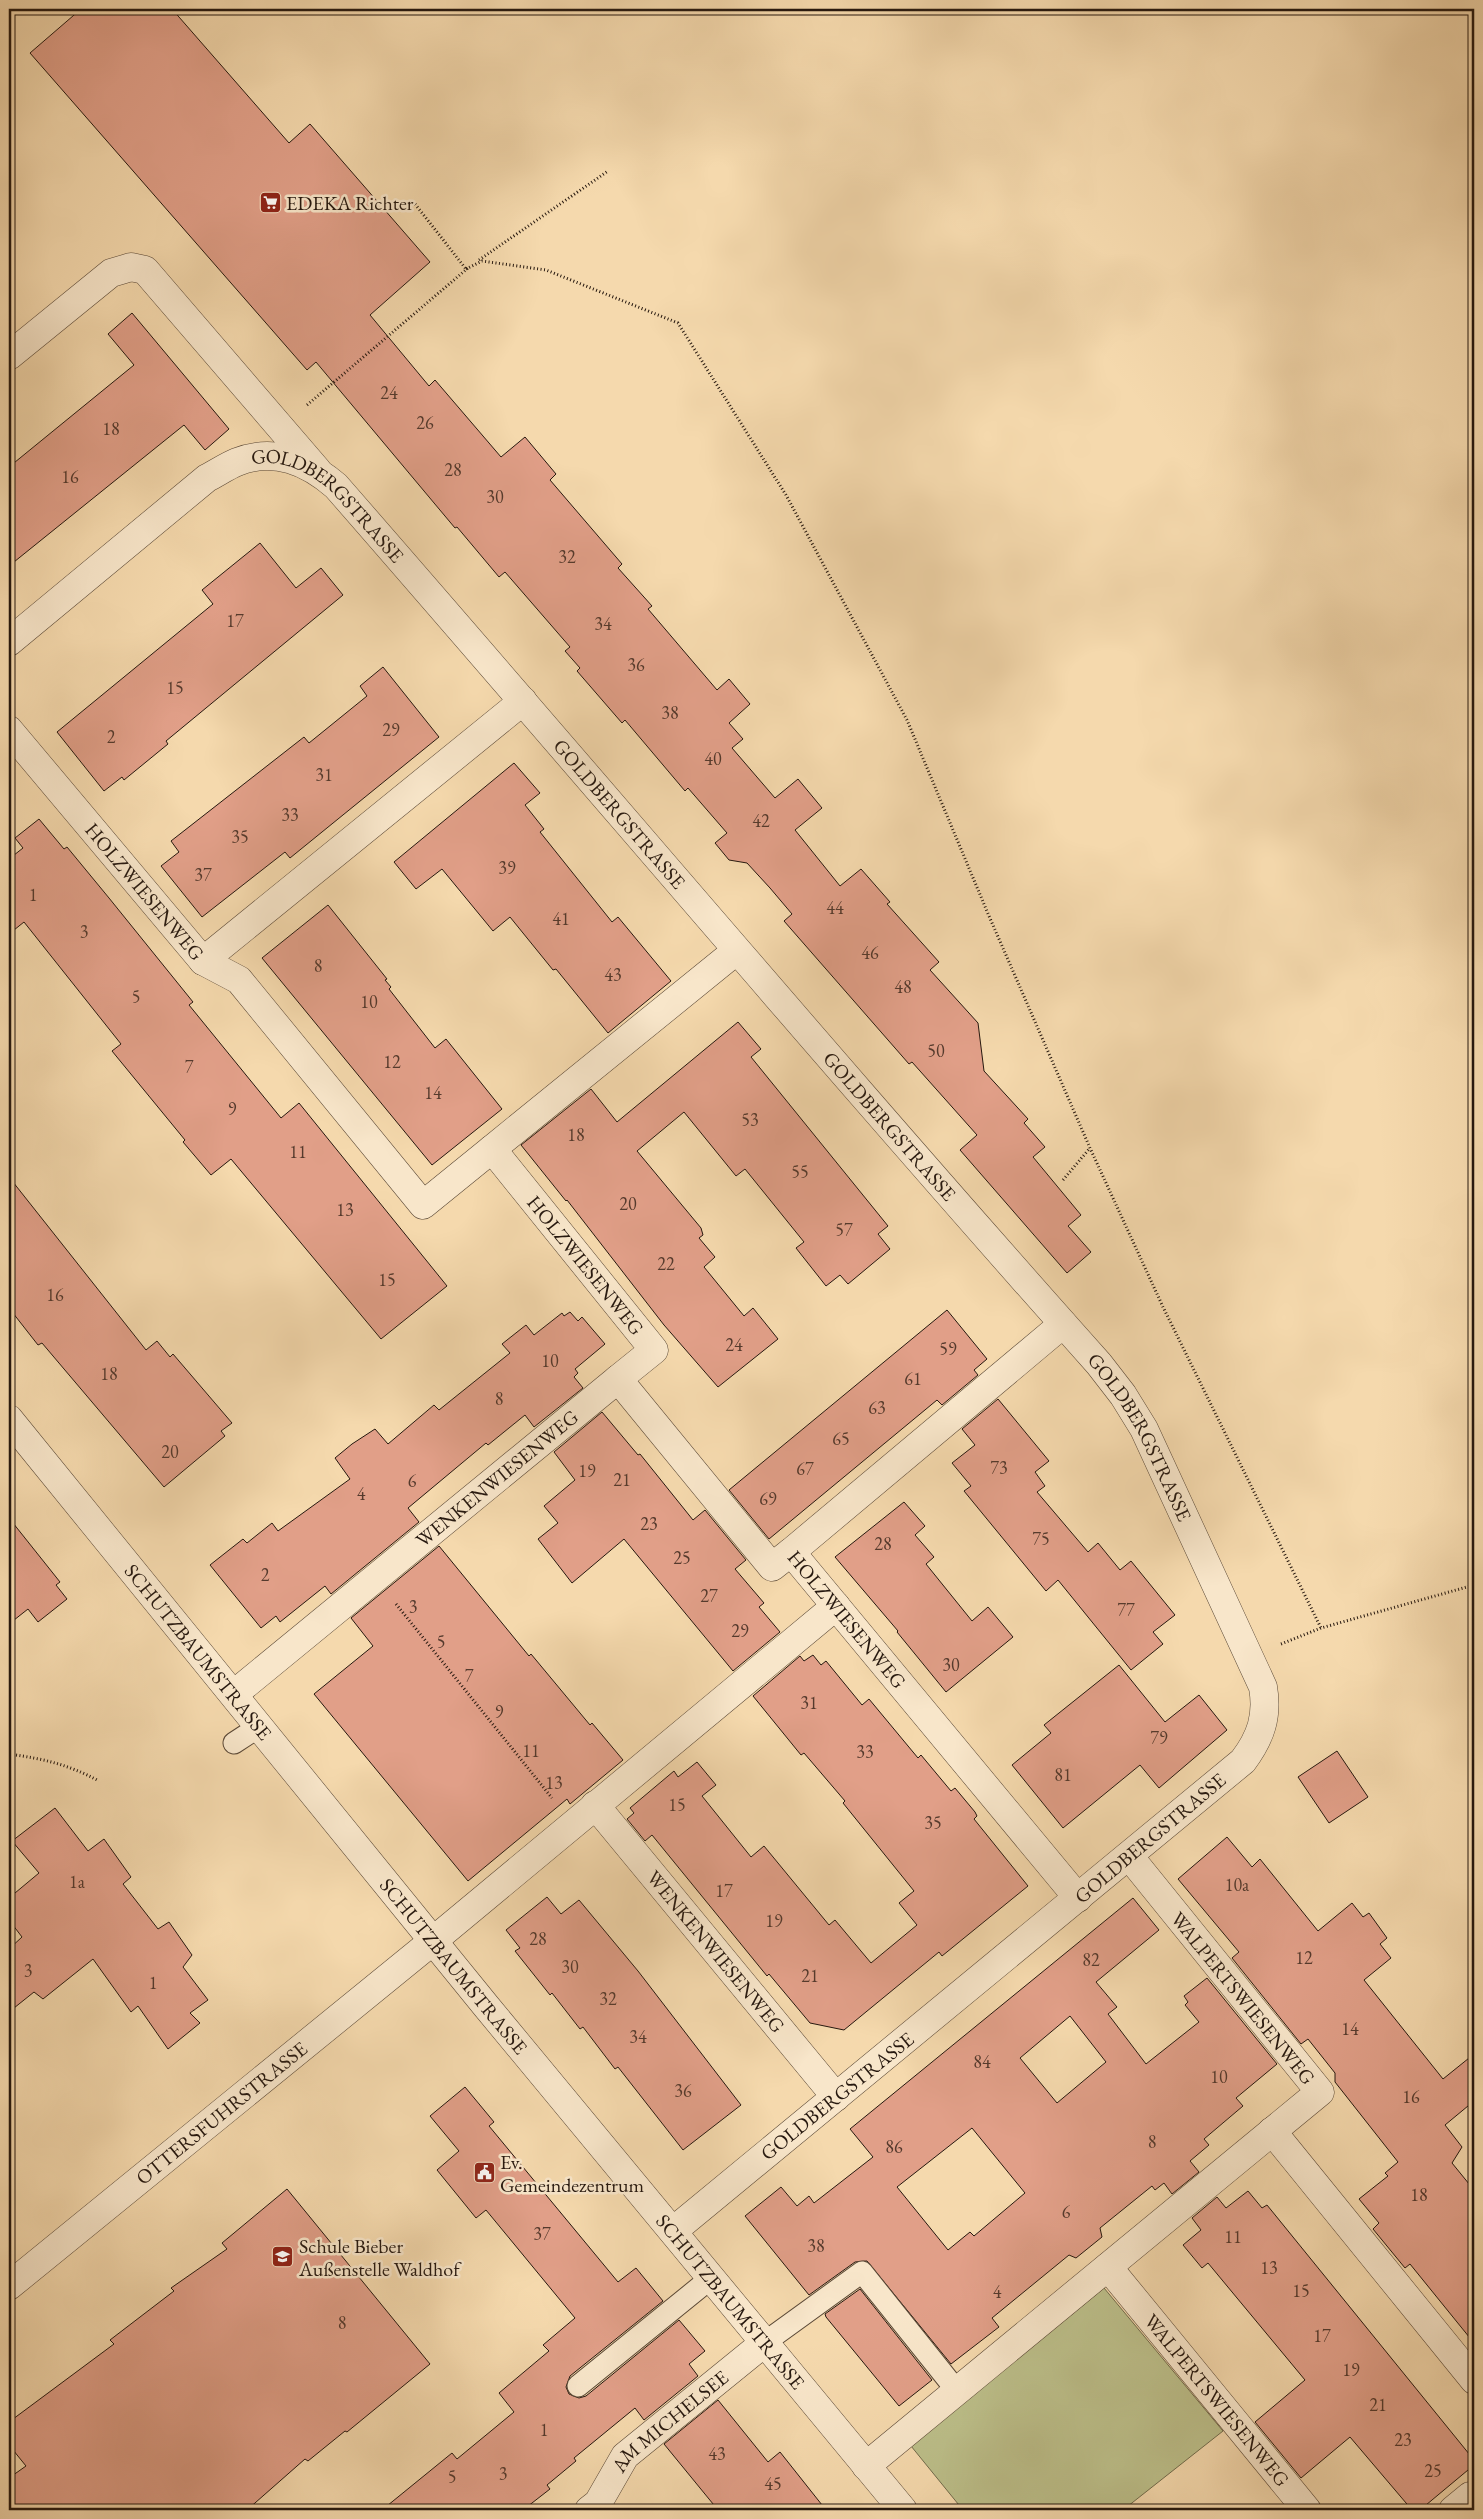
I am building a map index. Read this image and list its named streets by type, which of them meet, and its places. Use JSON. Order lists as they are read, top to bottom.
{
  "streets": {
    "street": [
      "GOLDBERGSTRASSE",
      "HOLZWIESENWEG",
      "WENKENWIESENWEG",
      "SCHUTZBAUMSTRASSE",
      "WALPERTSWIESENWEG",
      "OTTERSFUHRSTRASSE",
      "AM MICHELSEE"
    ]
  },
  "crossings": [
    ["GOLDBERGSTRASSE", "HOLZWIESENWEG"],
    ["GOLDBERGSTRASSE", "WENKENWIESENWEG"],
    ["GOLDBERGSTRASSE", "SCHUTZBAUMSTRASSE"],
    ["GOLDBERGSTRASSE", "WALPERTSWIESENWEG"],
    ["HOLZWIESENWEG", "WENKENWIESENWEG"],
    ["WENKENWIESENWEG", "SCHUTZBAUMSTRASSE"],
    ["SCHUTZBAUMSTRASSE", "WALPERTSWIESENWEG"],
    ["SCHUTZBAUMSTRASSE", "OTTERSFUHRSTRASSE"],
    ["SCHUTZBAUMSTRASSE", "AM MICHELSEE"]
  ],
  "places": {
    "supermarket": ["EDEKA Richter"],
    "public building": ["Ev. Gemeindezentrum"],
    "school or university": ["Schule Bieber Außenstelle Waldhof"]
  },
  "house_numbers": [
    "24",
    "26",
    "18",
    "28",
    "16",
    "30",
    "32",
    "17",
    "34",
    "36",
    "15",
    "38",
    "29",
    "2",
    "40",
    "31",
    "33",
    "42",
    "35",
    "39",
    "37",
    "1",
    "44",
    "41",
    "3",
    "46",
    "8",
    "43",
    "48",
    "5",
    "10",
    "50",
    "12",
    "7",
    "14",
    "9",
    "53",
    "18",
    "11",
    "55",
    "20",
    "13",
    "57",
    "22",
    "15",
    "16",
    "24",
    "59",
    "10",
    "18",
    "61",
    "8",
    "63",
    "65",
    "20",
    "73",
    "67",
    "19",
    "21",
    "6",
    "4",
    "69",
    "23",
    "75",
    "28",
    "25",
    "2",
    "27",
    "3",
    "77",
    "29",
    "5",
    "30",
    "7",
    "31",
    "9",
    "79",
    "11",
    "33",
    "81",
    "13",
    "15",
    "35",
    "1a",
    "10a",
    "17",
    "19",
    "28",
    "12",
    "82",
    "30",
    "3",
    "21",
    "1",
    "32",
    "14",
    "34",
    "84",
    "10",
    "36",
    "16",
    "8",
    "86",
    "18",
    "6",
    "37",
    "11",
    "38",
    "13",
    "15",
    "4",
    "8",
    "17",
    "19",
    "21",
    "1",
    "23",
    "43",
    "25",
    "3",
    "5",
    "45"
  ]
}
